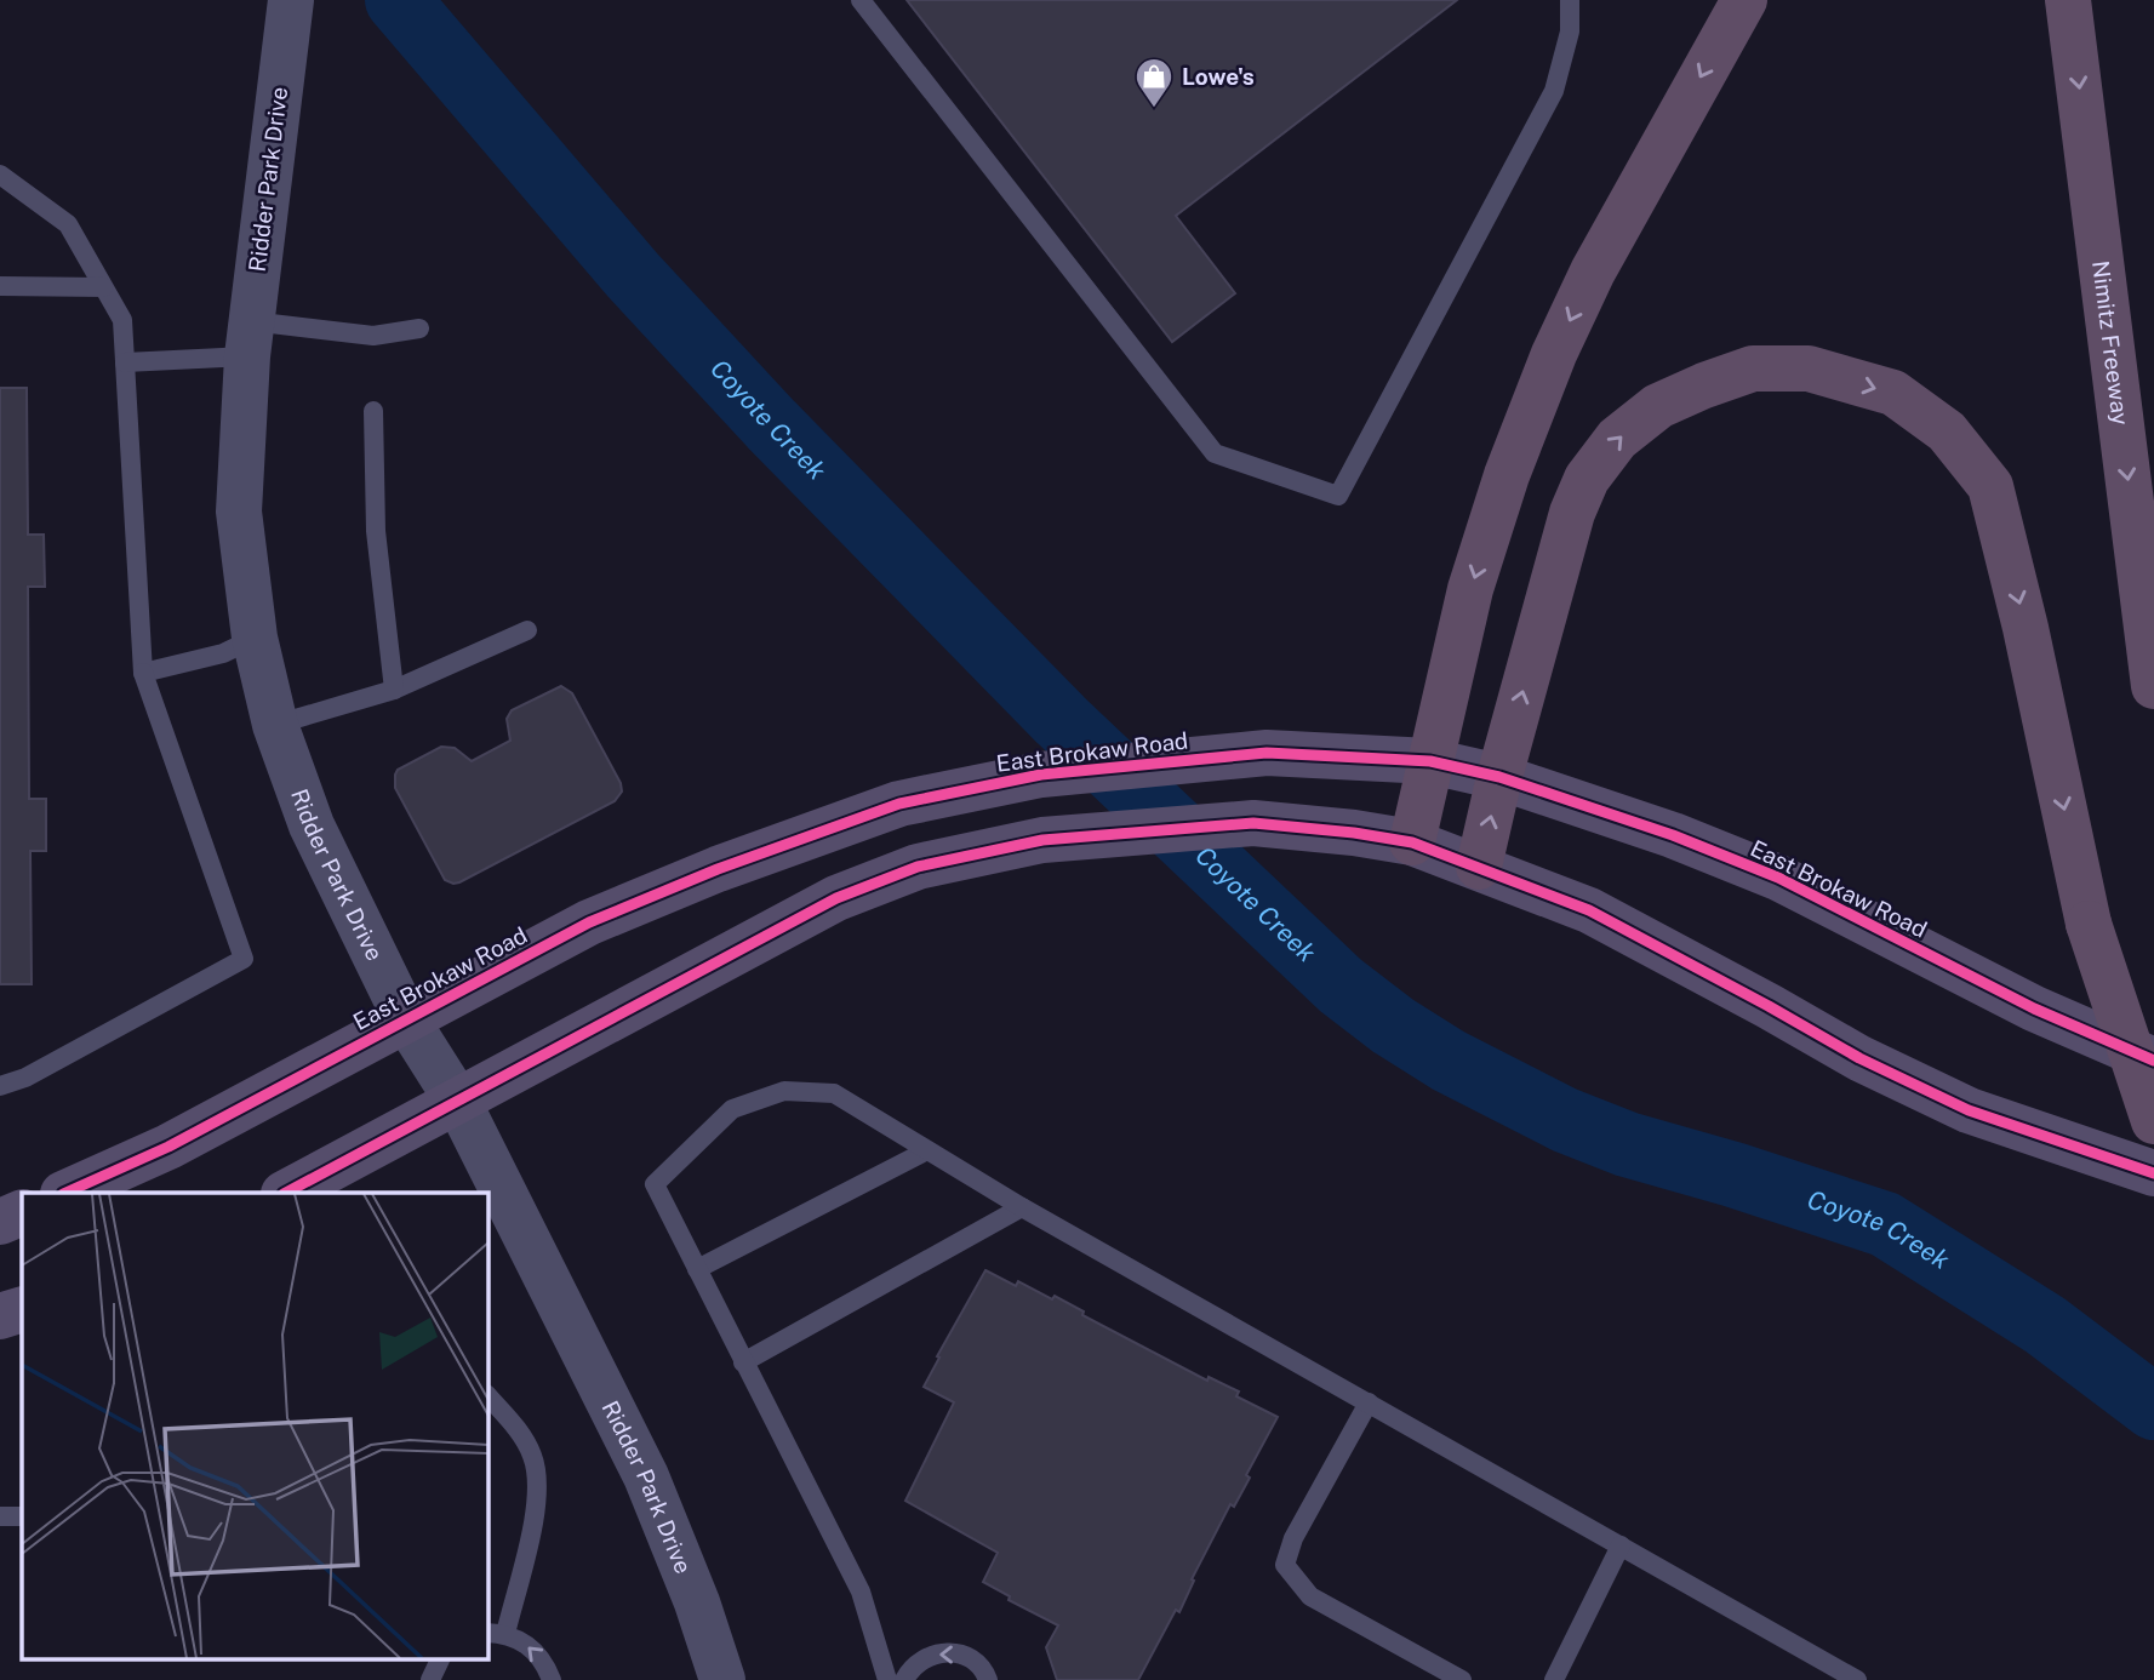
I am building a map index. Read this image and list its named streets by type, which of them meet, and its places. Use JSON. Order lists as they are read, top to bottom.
{
  "streets": {
    "highway": ["Nimitz Freeway"],
    "main road": ["East Brokaw Road"],
    "street": ["Ridder Park Drive"]
  },
  "crossings": [
    ["Ridder Park Drive", "East Brokaw Road"]
  ],
  "one_way": ["Nimitz Freeway"],
  "water": ["Coyote Creek"],
  "places": {
    "shop": ["Lowe's"]
  }
}
